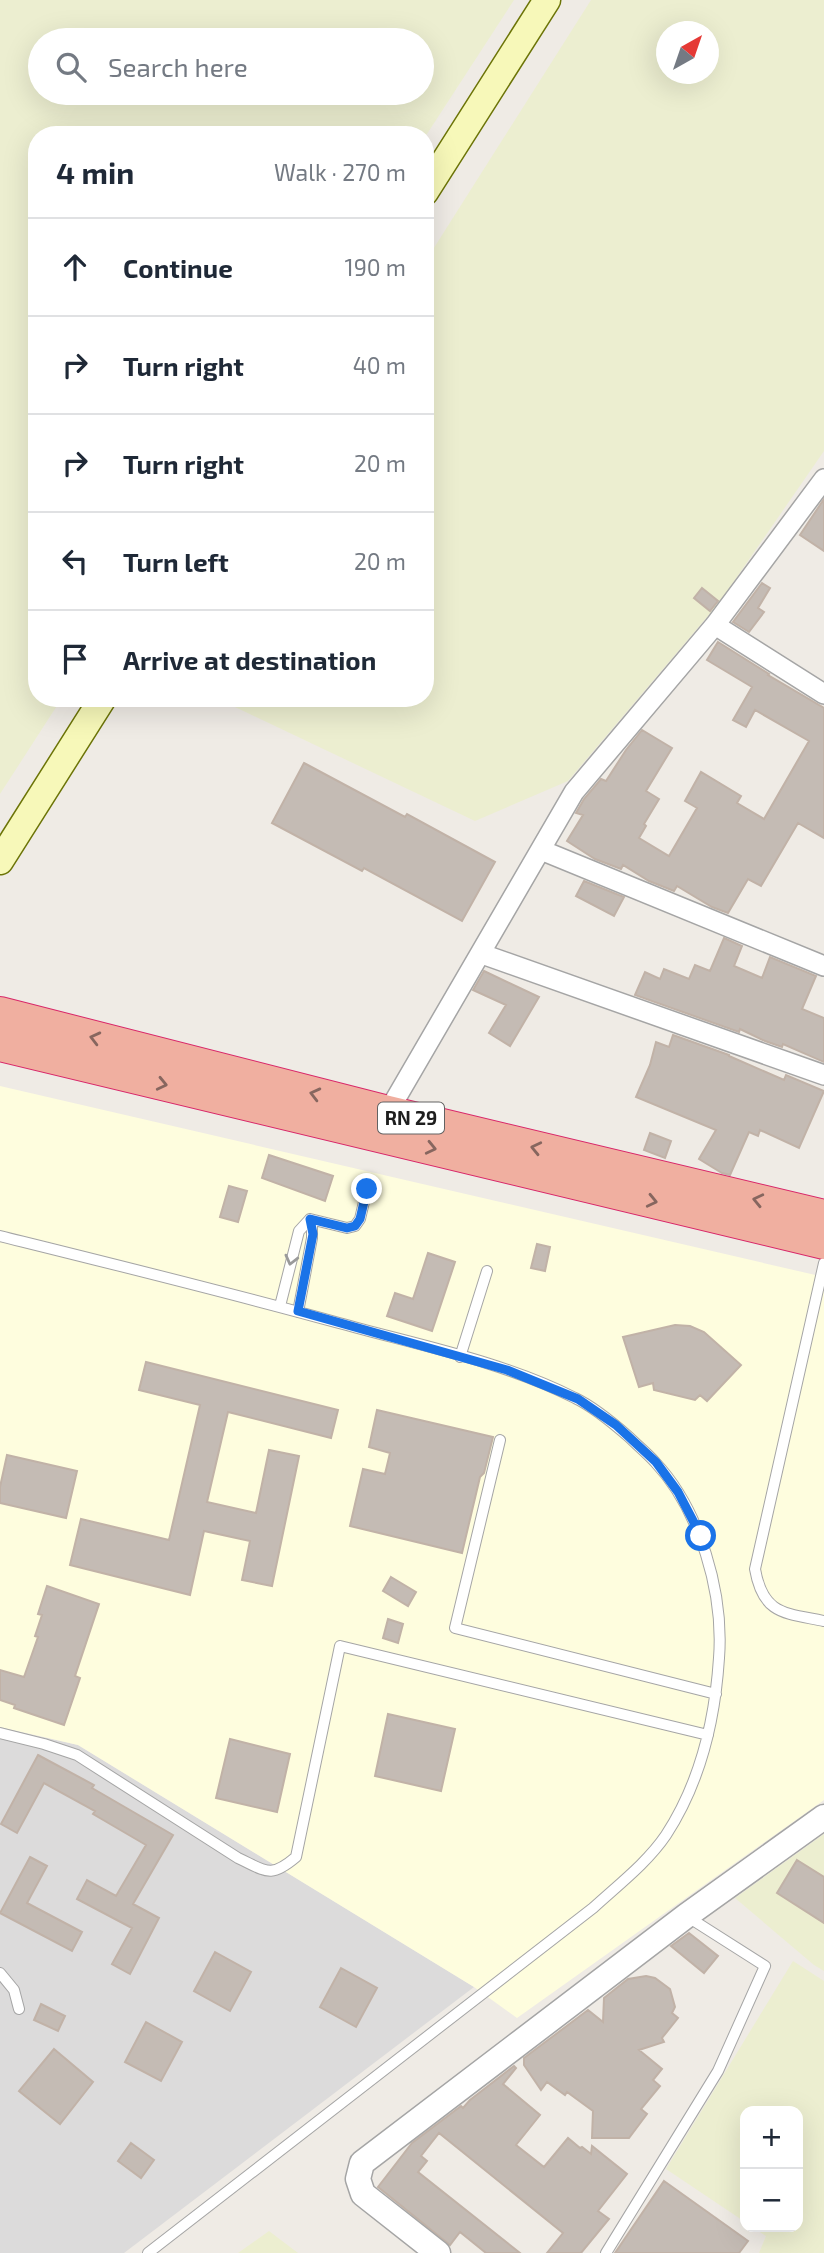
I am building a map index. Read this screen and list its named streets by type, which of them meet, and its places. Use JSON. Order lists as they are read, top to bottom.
{
  "streets": {
    "highway": ["RN 29"]
  },
  "north": "top right",
  "page": {
    "search": "Search here",
    "heading": ["4 min", "Walk · 270 m"],
    "list": [
      ["Continue", "190 m"],
      ["Turn right", "40 m"],
      ["Turn right", "20 m"],
      ["Turn left", "20 m"],
      "Arrive at destination"
    ],
    "map_buttons": ["+", "−"]
  }
}
